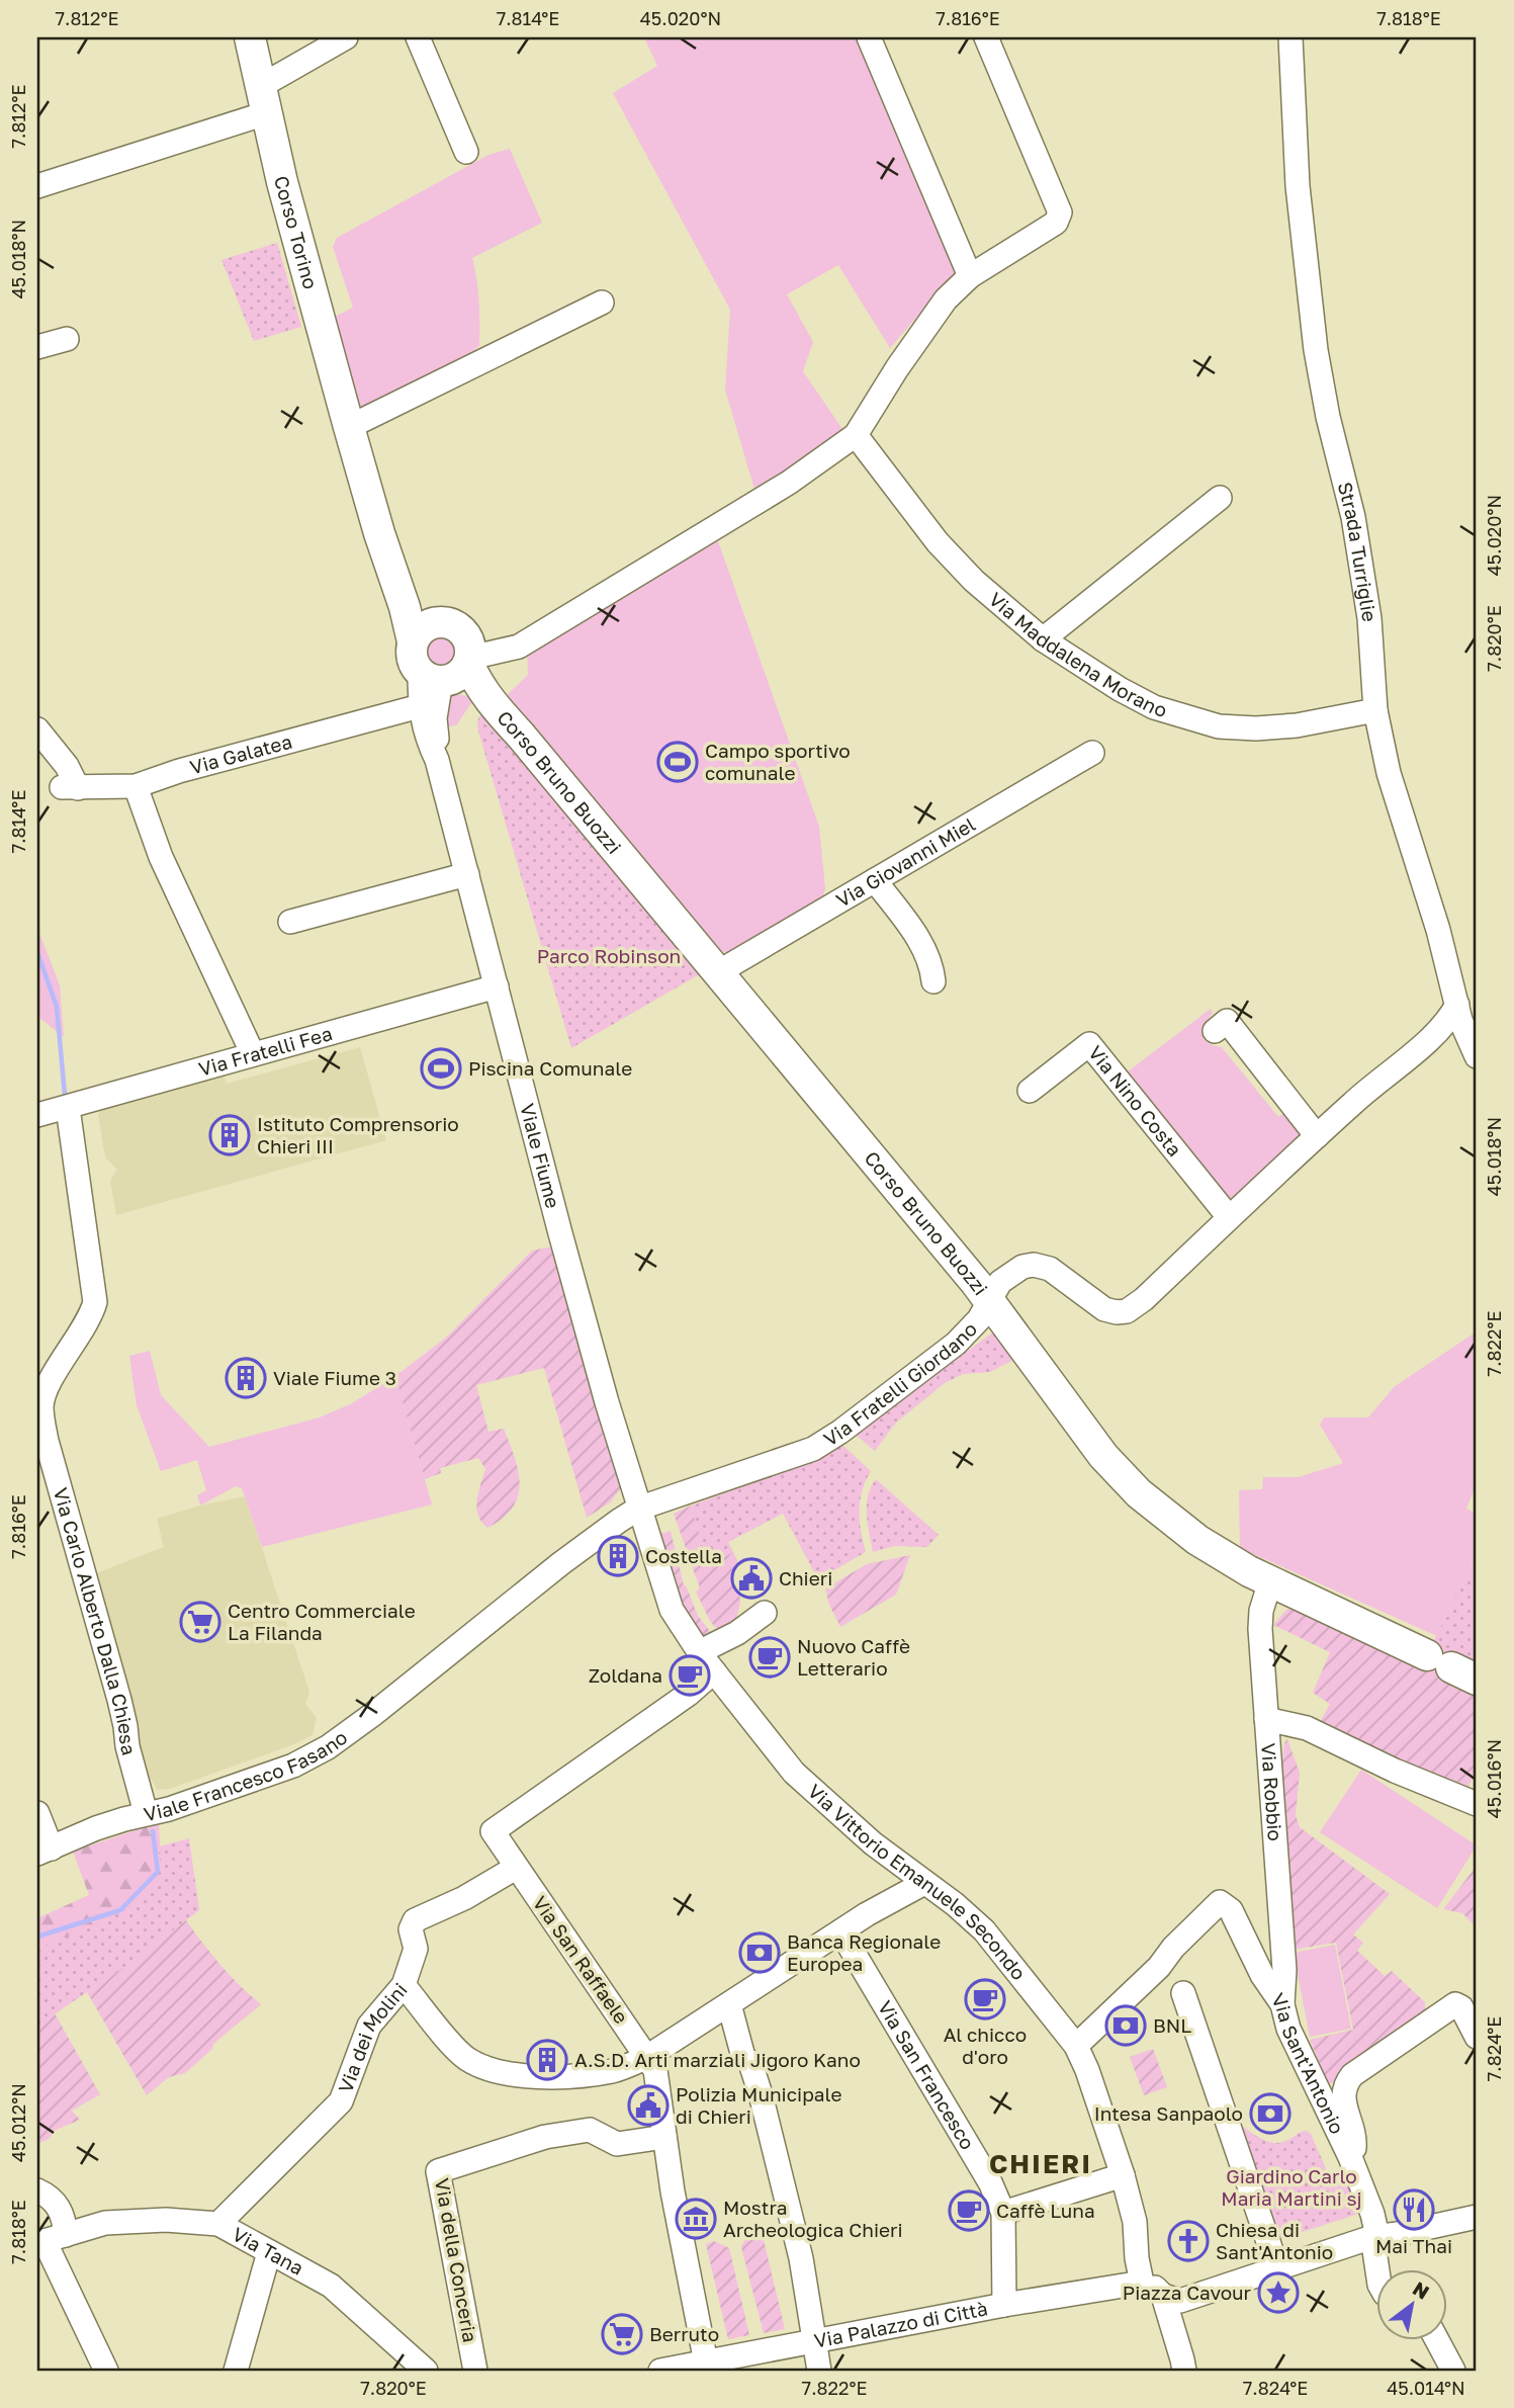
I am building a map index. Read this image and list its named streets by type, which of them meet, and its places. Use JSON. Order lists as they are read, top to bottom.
{
  "streets": {
    "main road": ["Corso Torino", "Corso Bruno Buozzi"],
    "street": [
      "Strada Turriglie",
      "Via Maddalena Morano",
      "Via Galatea",
      "Via Giovanni Miel",
      "Via Fratelli Fea",
      "Via Nino Costa",
      "Viale Fiume",
      "Via Fratelli Giordano",
      "Via Carlo Alberto Dalla Chiesa",
      "Viale Francesco Fasano",
      "Via Robbio",
      "Via Vittorio Emanuele Secondo",
      "Via San Raffaele",
      "Via dei Molini",
      "Via Sant'Antonio",
      "Via San Francesco",
      "Via Tana",
      "Via della Conceria",
      "Via Palazzo di Città"
    ]
  },
  "crossings": [
    ["Corso Torino", "Corso Bruno Buozzi"],
    ["Corso Torino", "Viale Fiume"],
    ["Strada Turriglie", "Via Maddalena Morano"],
    ["Strada Turriglie", "Via Fratelli Giordano"],
    ["Via Galatea", "Viale Fiume"],
    ["Corso Bruno Buozzi", "Via Giovanni Miel"],
    ["Corso Bruno Buozzi", "Viale Fiume"],
    ["Corso Bruno Buozzi", "Via Fratelli Giordano"],
    ["Corso Bruno Buozzi", "Via Robbio"],
    ["Via Fratelli Fea", "Viale Fiume"],
    ["Via Fratelli Fea", "Via Carlo Alberto Dalla Chiesa"],
    ["Via Nino Costa", "Via Fratelli Giordano"],
    ["Viale Fiume", "Via Fratelli Giordano"],
    ["Viale Fiume", "Viale Francesco Fasano"],
    ["Viale Fiume", "Via Vittorio Emanuele Secondo"],
    ["Via Fratelli Giordano", "Viale Francesco Fasano"],
    ["Via Fratelli Giordano", "Via Vittorio Emanuele Secondo"],
    ["Via Carlo Alberto Dalla Chiesa", "Viale Francesco Fasano"],
    ["Viale Francesco Fasano", "Via Vittorio Emanuele Secondo"],
    ["Via Robbio", "Via Sant'Antonio"],
    ["Via Vittorio Emanuele Secondo", "Via San Raffaele"],
    ["Via Vittorio Emanuele Secondo", "Via Sant'Antonio"],
    ["Via Vittorio Emanuele Secondo", "Via Palazzo di Città"],
    ["Via San Raffaele", "Via dei Molini"],
    ["Via San Raffaele", "Via della Conceria"],
    ["Via San Raffaele", "Via Palazzo di Città"],
    ["Via dei Molini", "Via Tana"],
    ["Via San Francesco", "Via Palazzo di Città"]
  ],
  "districts": ["CHIERI"],
  "parks": ["Parco Robinson", "Giardino Carlo Maria Martini sj"],
  "places": {
    "sports": ["Campo sportivo comunale", "Piscina Comunale"],
    "building": [
      "Istituto Comprensorio Chieri III",
      "Viale Fiume 3",
      "Costella",
      "A.S.D. Arti marziali Jigoro Kano"
    ],
    "public building": ["Chieri", "Polizia Municipale di Chieri"],
    "supermarket": ["Centro Commerciale La Filanda", "Berruto"],
    "cafe": [
      "Nuovo Caffè Letterario",
      "Zoldana",
      "Al chicco d'oro",
      "Caffè Luna"
    ],
    "bank": ["Banca Regionale Europea", "BNL", "Intesa Sanpaolo"],
    "restaurant": ["Mai Thai"],
    "museum": ["Mostra Archeologica Chieri"],
    "church": ["Chiesa di Sant'Antonio"],
    "place": ["Piazza Cavour"]
  },
  "north": "top right",
  "coordinates": [
    "7.812°E",
    "7.814°E",
    "45.020°N",
    "7.816°E",
    "7.818°E",
    "45.018°N",
    "7.820°E",
    "7.822°E",
    "45.016°N",
    "7.824°E",
    "45.012°N",
    "45.014°N"
  ]
}
